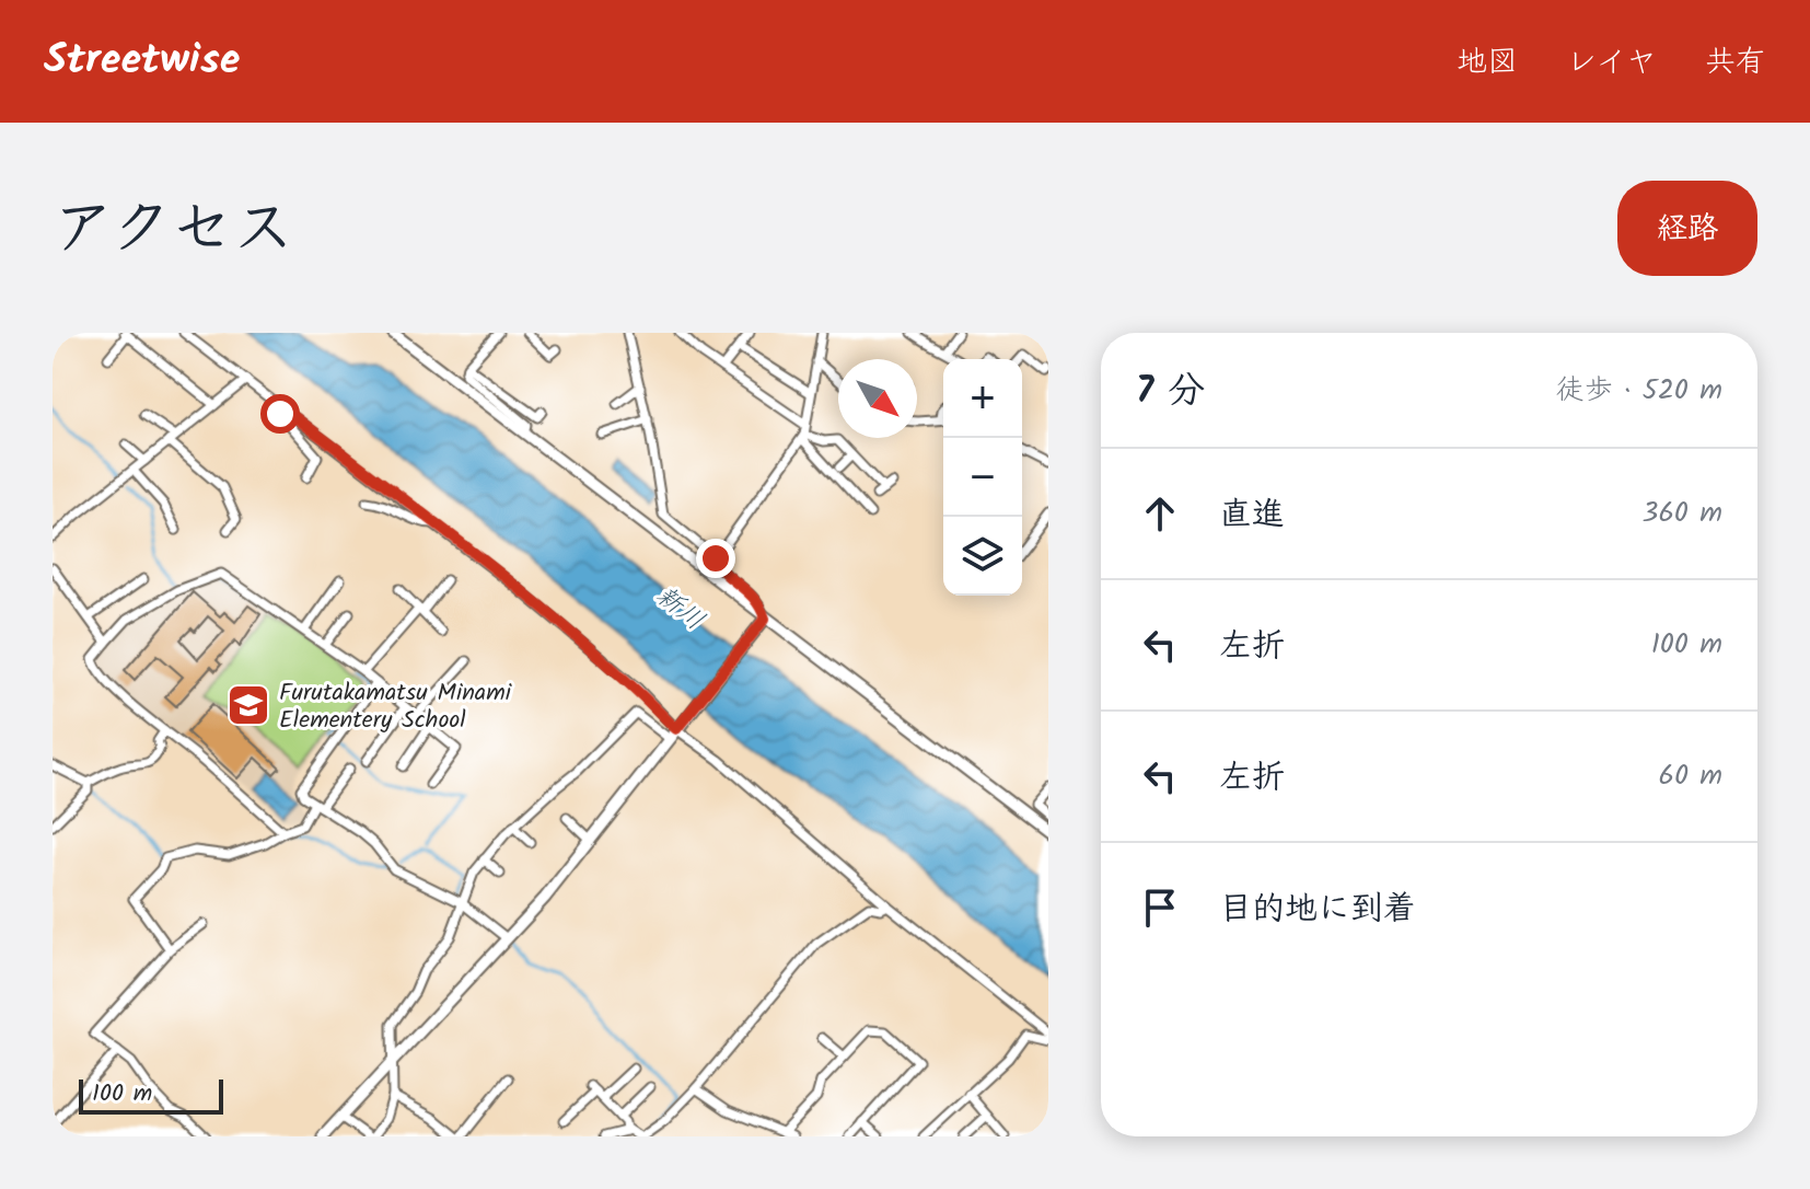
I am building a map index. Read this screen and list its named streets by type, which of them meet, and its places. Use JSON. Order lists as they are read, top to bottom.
{
  "water": ["新川"],
  "places": {
    "school or university": ["Furutakamatsu Minami Elementery School"]
  },
  "scale_bar": "100 m",
  "north": "bottom right",
  "page": {
    "header": "Streetwise",
    "nav": ["地図", "レイヤ", "共有"],
    "title": "アクセス",
    "buttons": "経路",
    "heading": ["7 分", "徒歩 · 520 m"],
    "map_buttons": ["+", "−"],
    "list": [
      ["直進", "360 m"],
      ["左折", "100 m"],
      ["左折", "60 m"],
      "目的地に到着"
    ],
    "scale": "100 m"
  }
}
